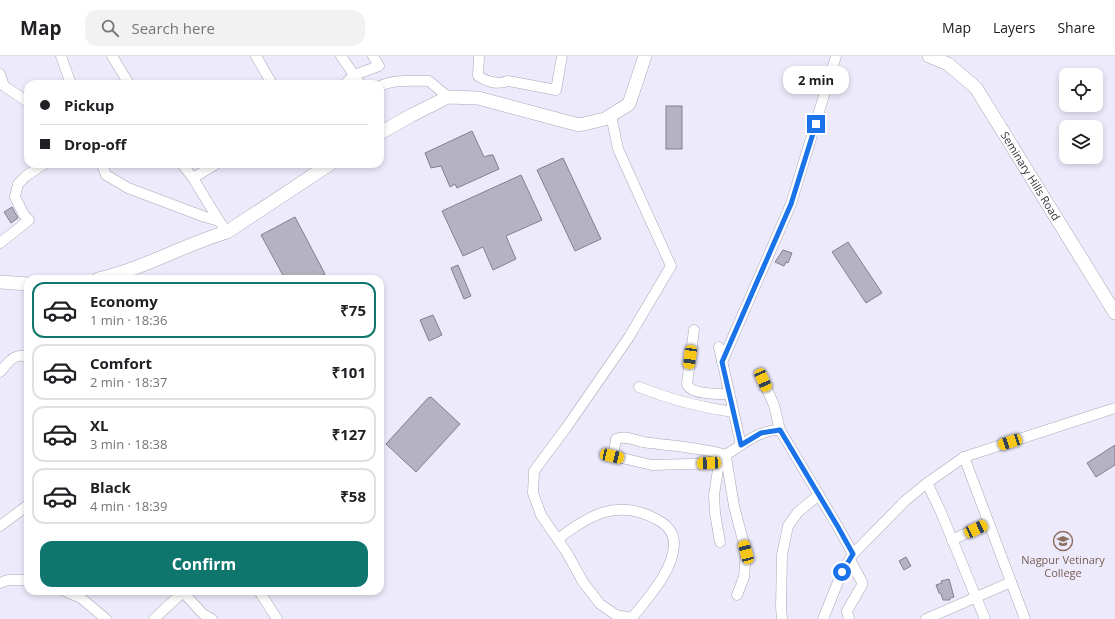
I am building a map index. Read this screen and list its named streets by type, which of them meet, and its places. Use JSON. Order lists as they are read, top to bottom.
{
  "streets": {
    "street": ["Seminary Hills Road"]
  },
  "places": {
    "school or university": ["Nagpur Vetinary College"]
  },
  "page": {
    "header": "Map",
    "search": "Search here",
    "nav": ["Map", "Layers", "Share"],
    "bubble": "2 min",
    "banner": ["Pickup", "Drop-off"],
    "list": [
      {
        "name": "Economy",
        "note": "1 min · 18:36",
        "value": "₹75"
      },
      {
        "name": "Comfort",
        "note": "2 min · 18:37",
        "value": "₹101"
      },
      {
        "name": "XL",
        "note": "3 min · 18:38",
        "value": "₹127"
      },
      {
        "name": "Black",
        "note": "4 min · 18:39",
        "value": "₹58"
      }
    ],
    "buttons": "Confirm"
  }
}
